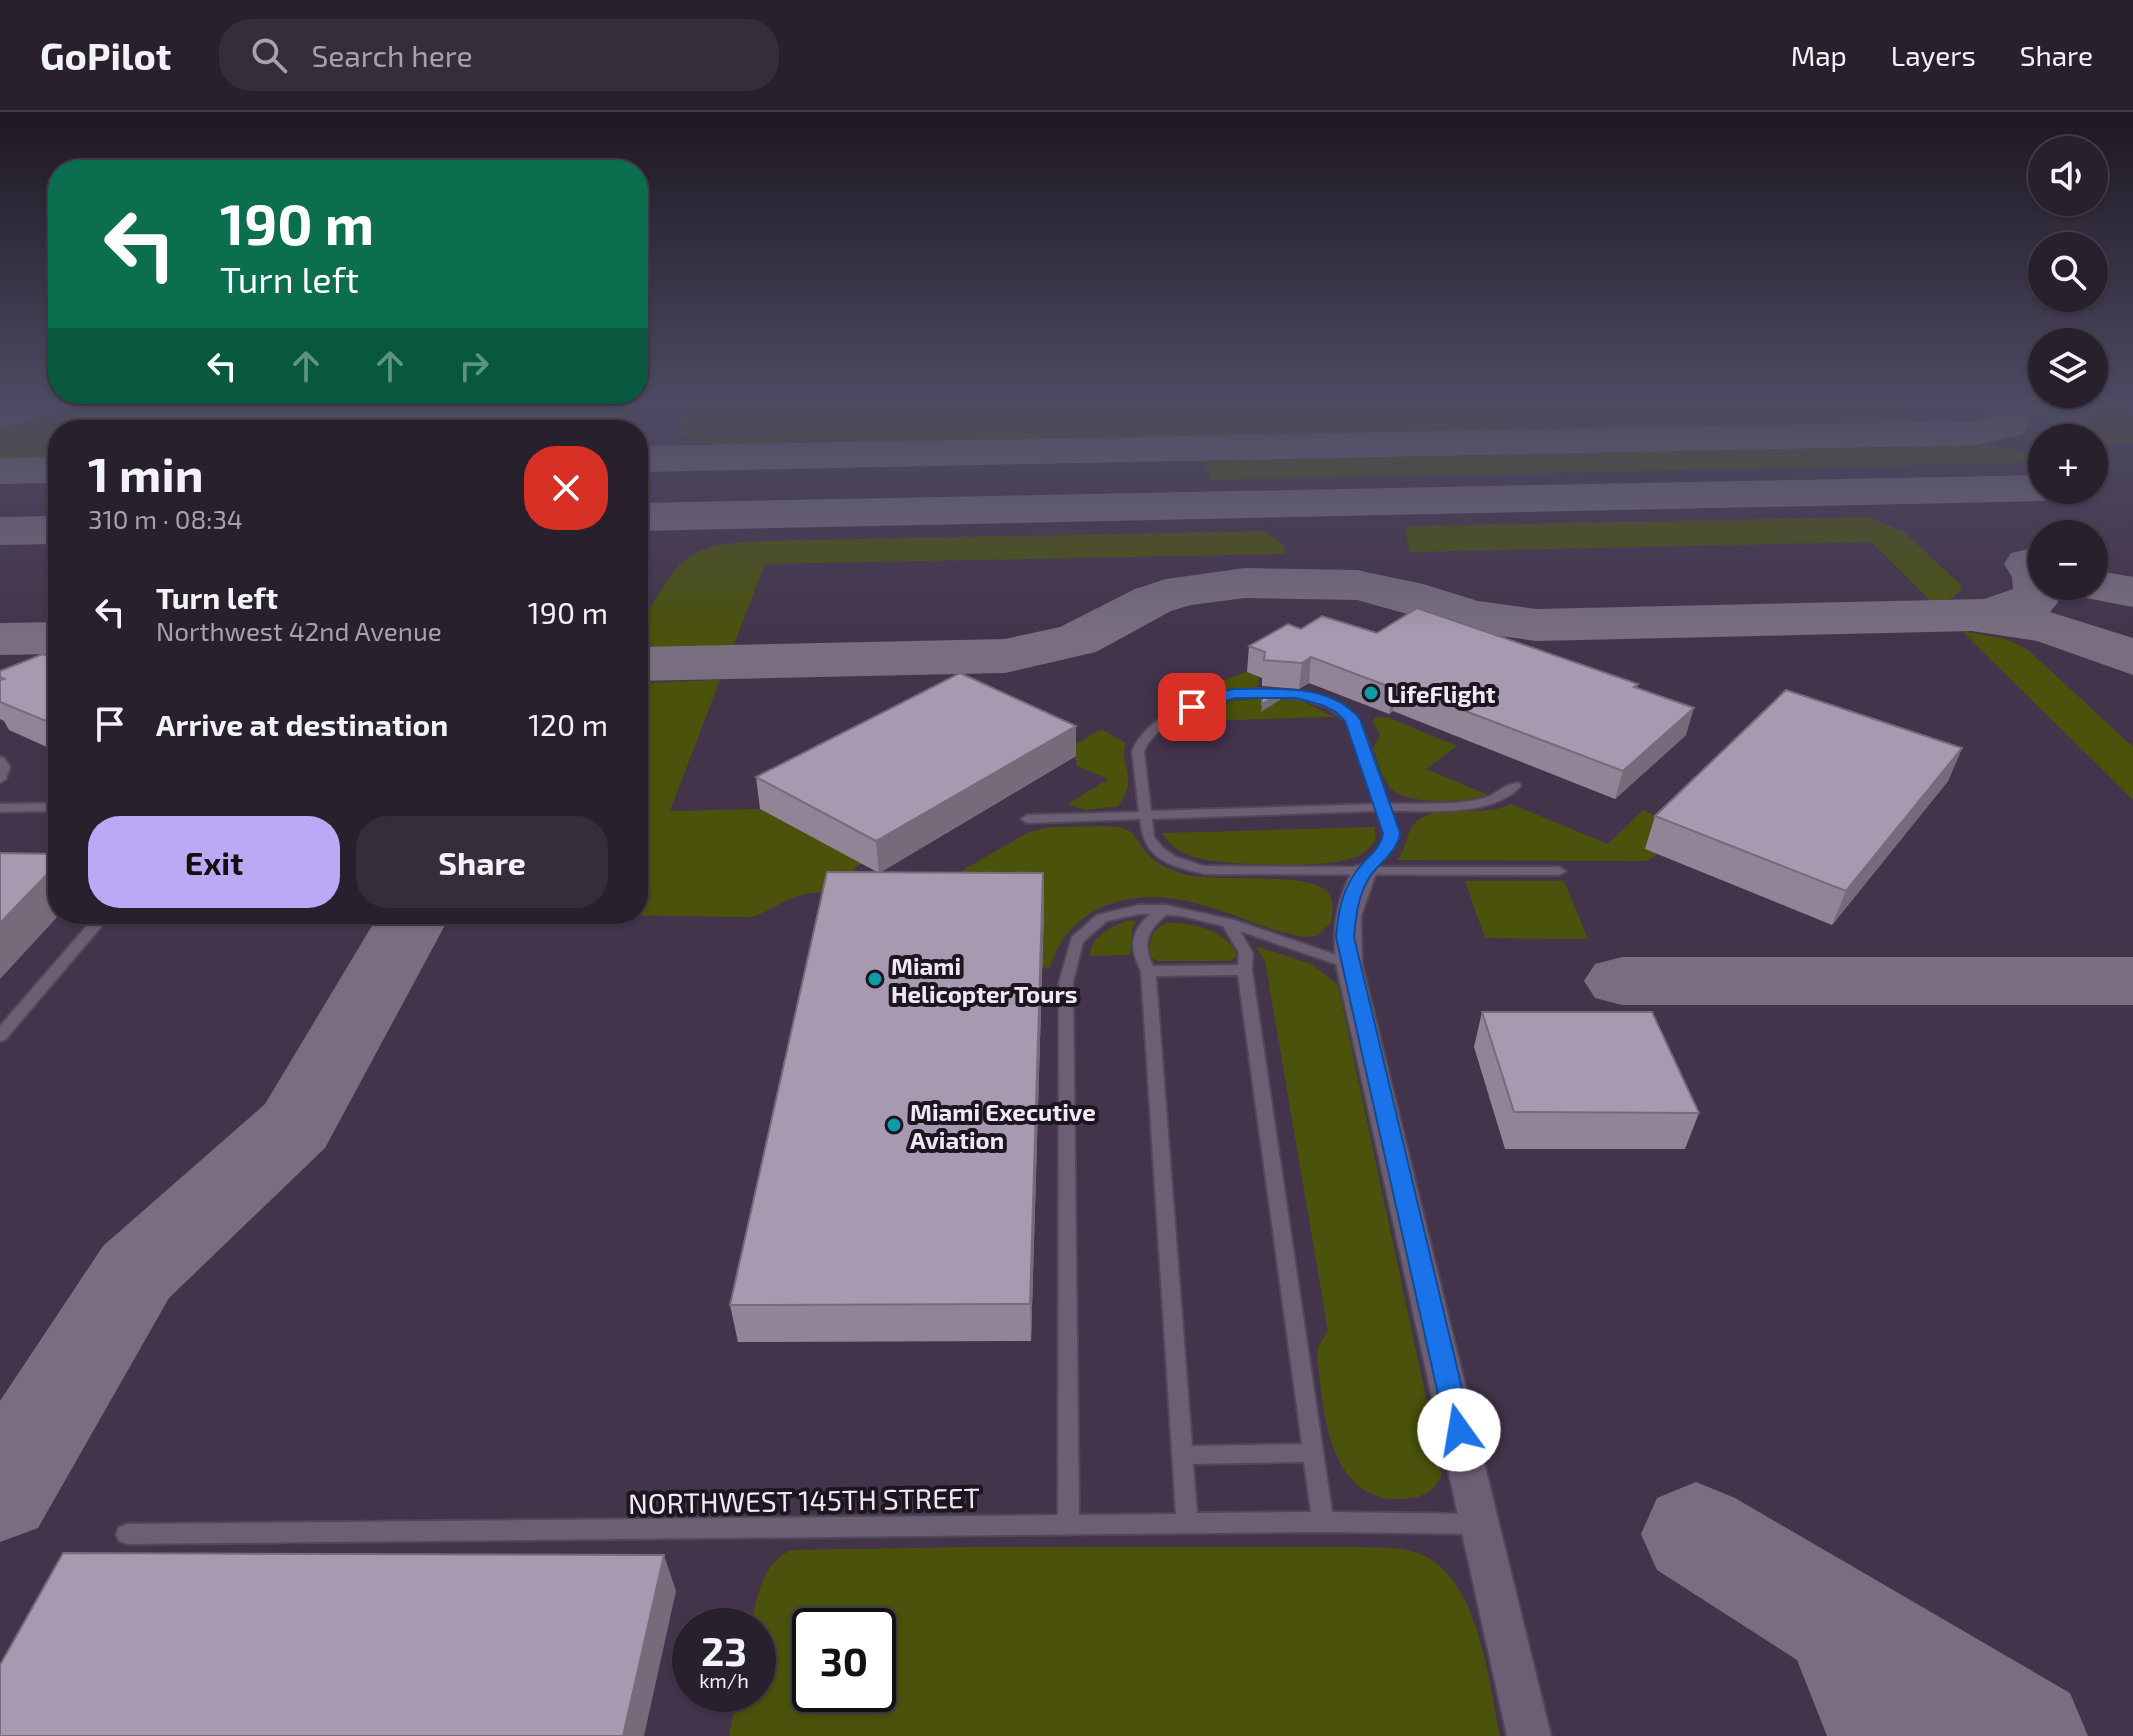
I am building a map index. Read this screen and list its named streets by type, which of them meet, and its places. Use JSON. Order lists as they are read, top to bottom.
{
  "streets": {
    "lane": ["NORTHWEST 145TH STREET"]
  },
  "places": ["LifeFlight", "Miami Helicopter Tours", "Miami Executive Aviation"],
  "page": {
    "header": "GoPilot",
    "search": "Search here",
    "nav": ["Map", "Layers", "Share"],
    "map_buttons": ["+", "−"],
    "turn": ["190 m", "Turn left"],
    "heading": ["1 min", "310 m · 08:34"],
    "list": [
      {
        "name": "Turn left",
        "note": "Northwest 42nd Avenue",
        "value": "190 m"
      },
      {
        "name": "Arrive at destination",
        "value": "120 m"
      }
    ],
    "buttons": ["Exit", "Share"],
    "speed": "23 km/h",
    "limit": "30"
  }
}
